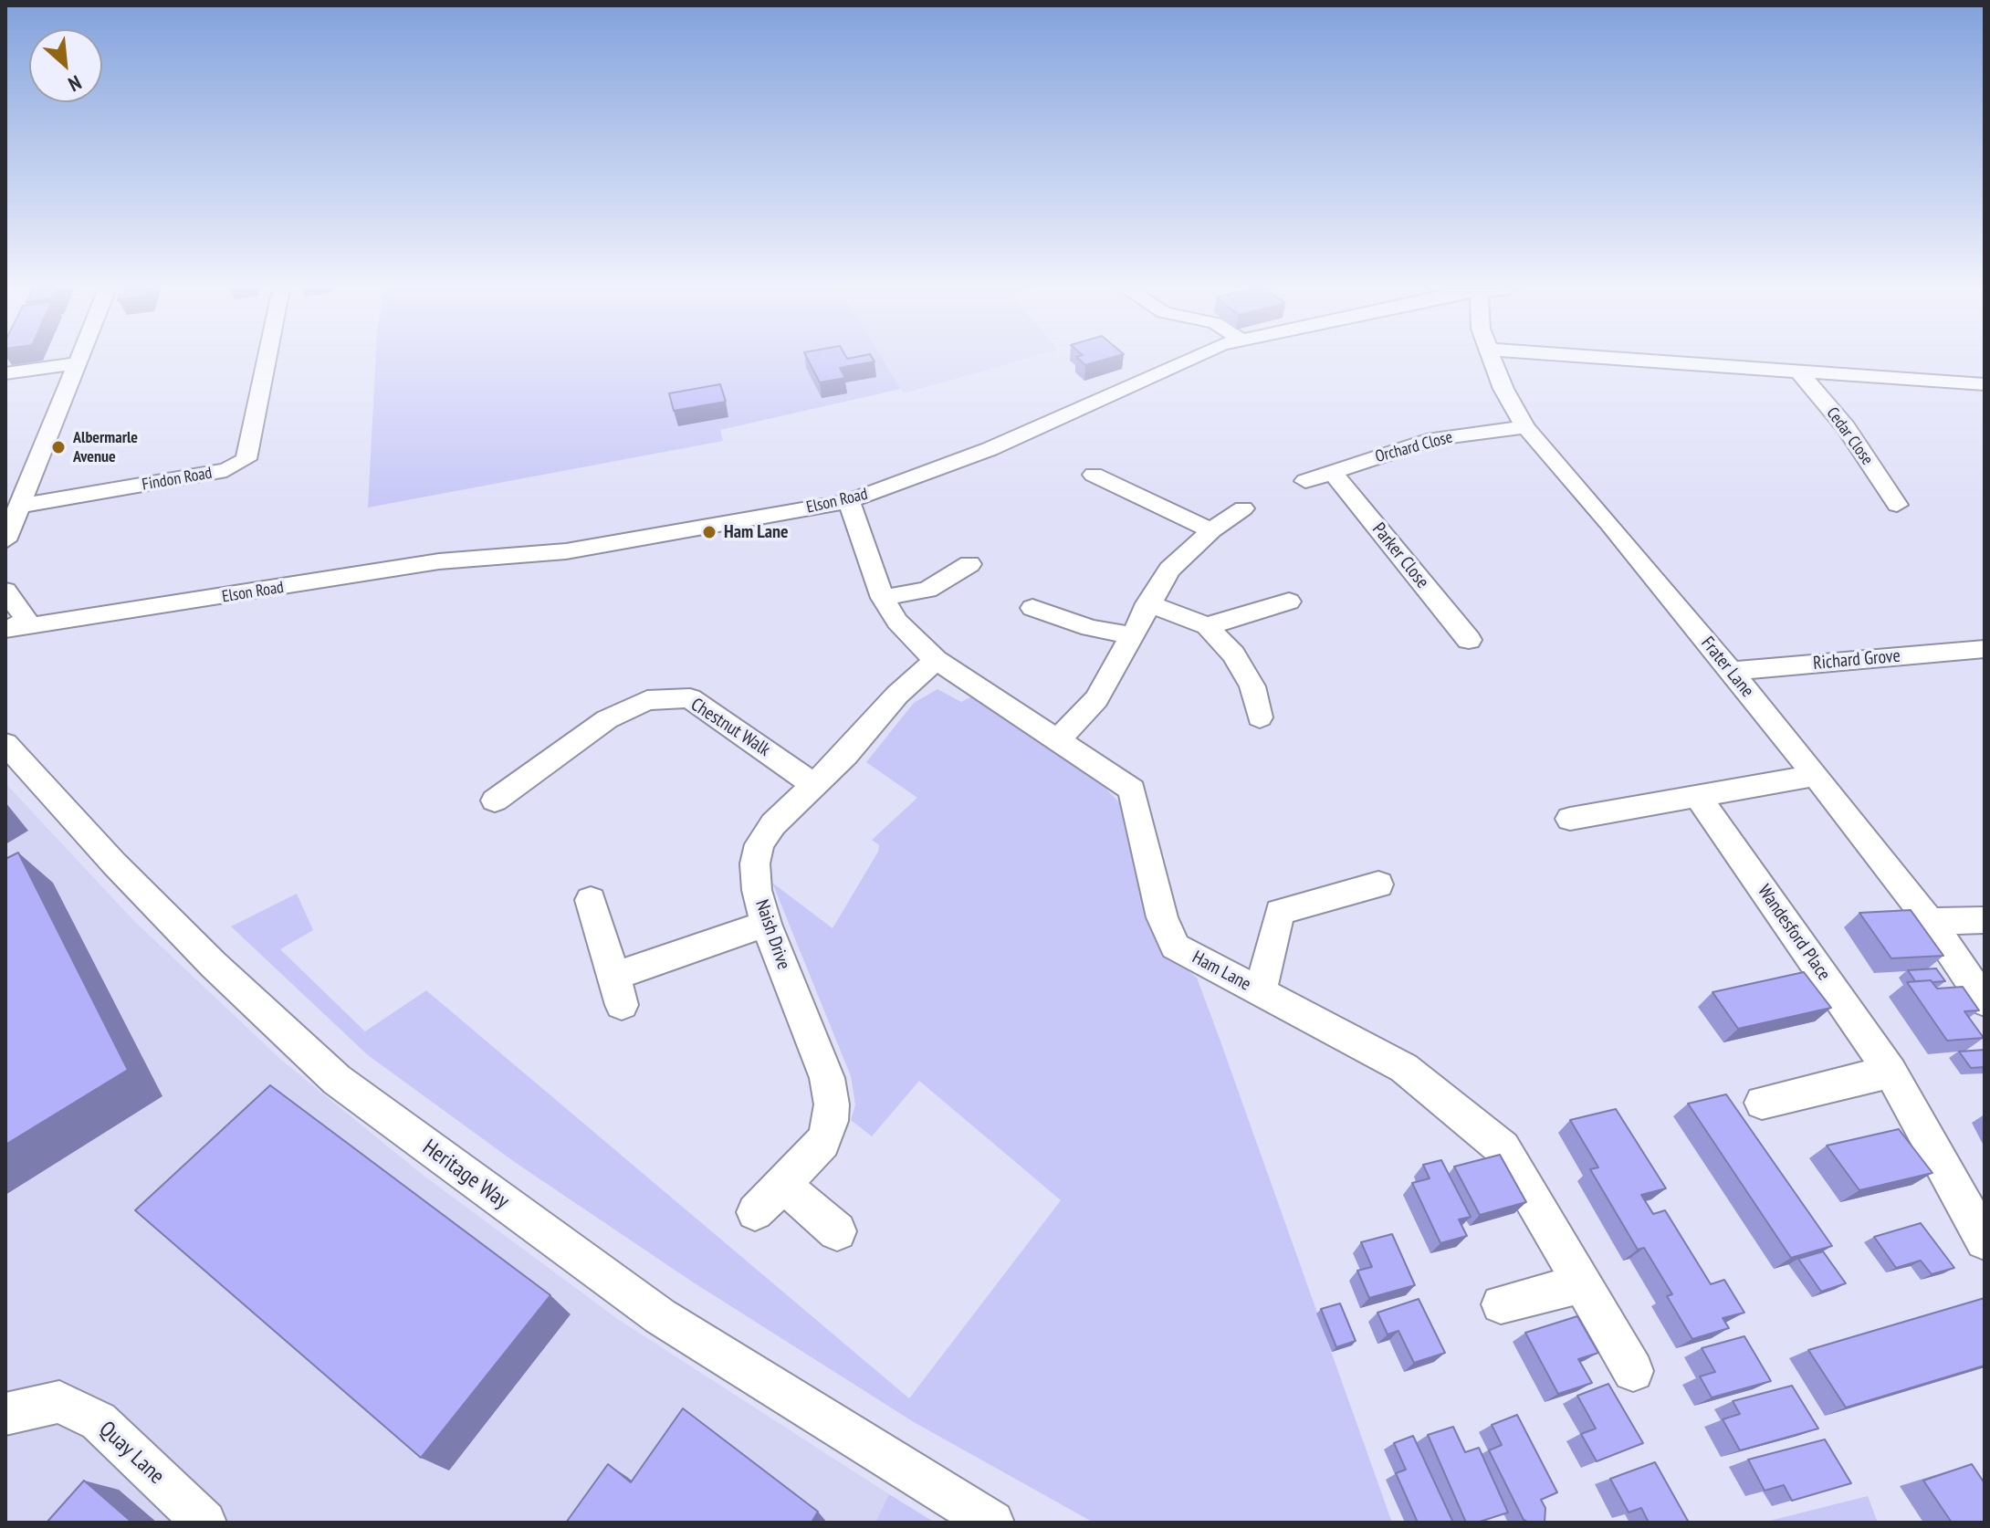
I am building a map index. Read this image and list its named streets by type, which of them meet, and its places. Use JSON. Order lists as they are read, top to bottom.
{
  "streets": {
    "street": [
      "Cedar Close",
      "Orchard Close",
      "Findon Road",
      "Elson Road",
      "Parker Close",
      "Richard Grove",
      "Frater Lane",
      "Chestnut Walk",
      "Wandesford Place",
      "Naish Drive",
      "Ham Lane",
      "Heritage Way",
      "Quay Lane"
    ]
  },
  "crossings": [
    ["Orchard Close", "Parker Close"],
    ["Orchard Close", "Frater Lane"],
    ["Elson Road", "Ham Lane"],
    ["Richard Grove", "Frater Lane"],
    ["Chestnut Walk", "Naish Drive"],
    ["Naish Drive", "Ham Lane"]
  ],
  "places": ["Albermarle Avenue", "Ham Lane"],
  "north": "bottom right"
}
